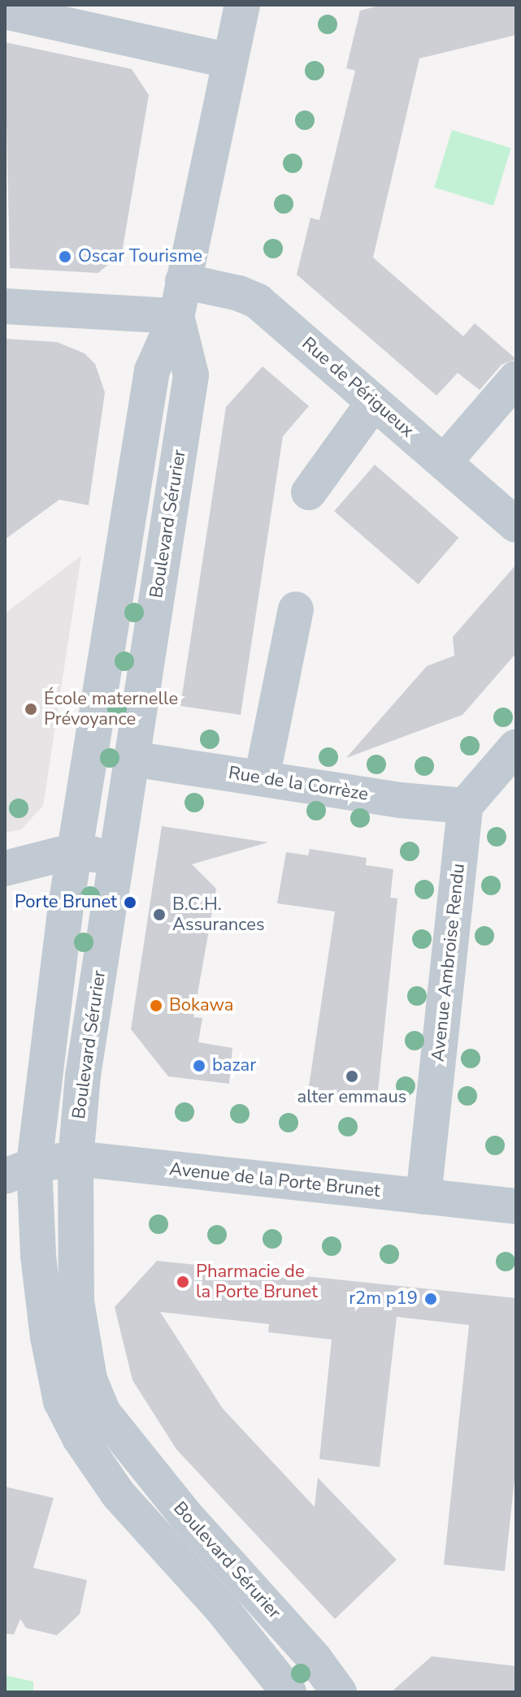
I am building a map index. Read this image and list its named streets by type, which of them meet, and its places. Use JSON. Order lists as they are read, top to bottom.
{
  "streets": {
    "street": [
      "Rue de Périgueux",
      "Boulevard Sérurier",
      "Rue de la Corrèze",
      "Avenue Ambroise Rendu",
      "Avenue de la Porte Brunet"
    ]
  },
  "crossings": [
    ["Rue de Périgueux", "Boulevard Sérurier"],
    ["Boulevard Sérurier", "Rue de la Corrèze"],
    ["Boulevard Sérurier", "Avenue de la Porte Brunet"],
    ["Rue de la Corrèze", "Avenue Ambroise Rendu"],
    ["Avenue Ambroise Rendu", "Avenue de la Porte Brunet"]
  ],
  "places": [
    "Oscar Tourisme",
    "École maternelle Prévoyance",
    "Porte Brunet",
    "B.C.H. Assurances",
    "Bokawa",
    "bazar",
    "alter emmaus",
    "Pharmacie de la Porte Brunet",
    "r2m p19"
  ]
}
